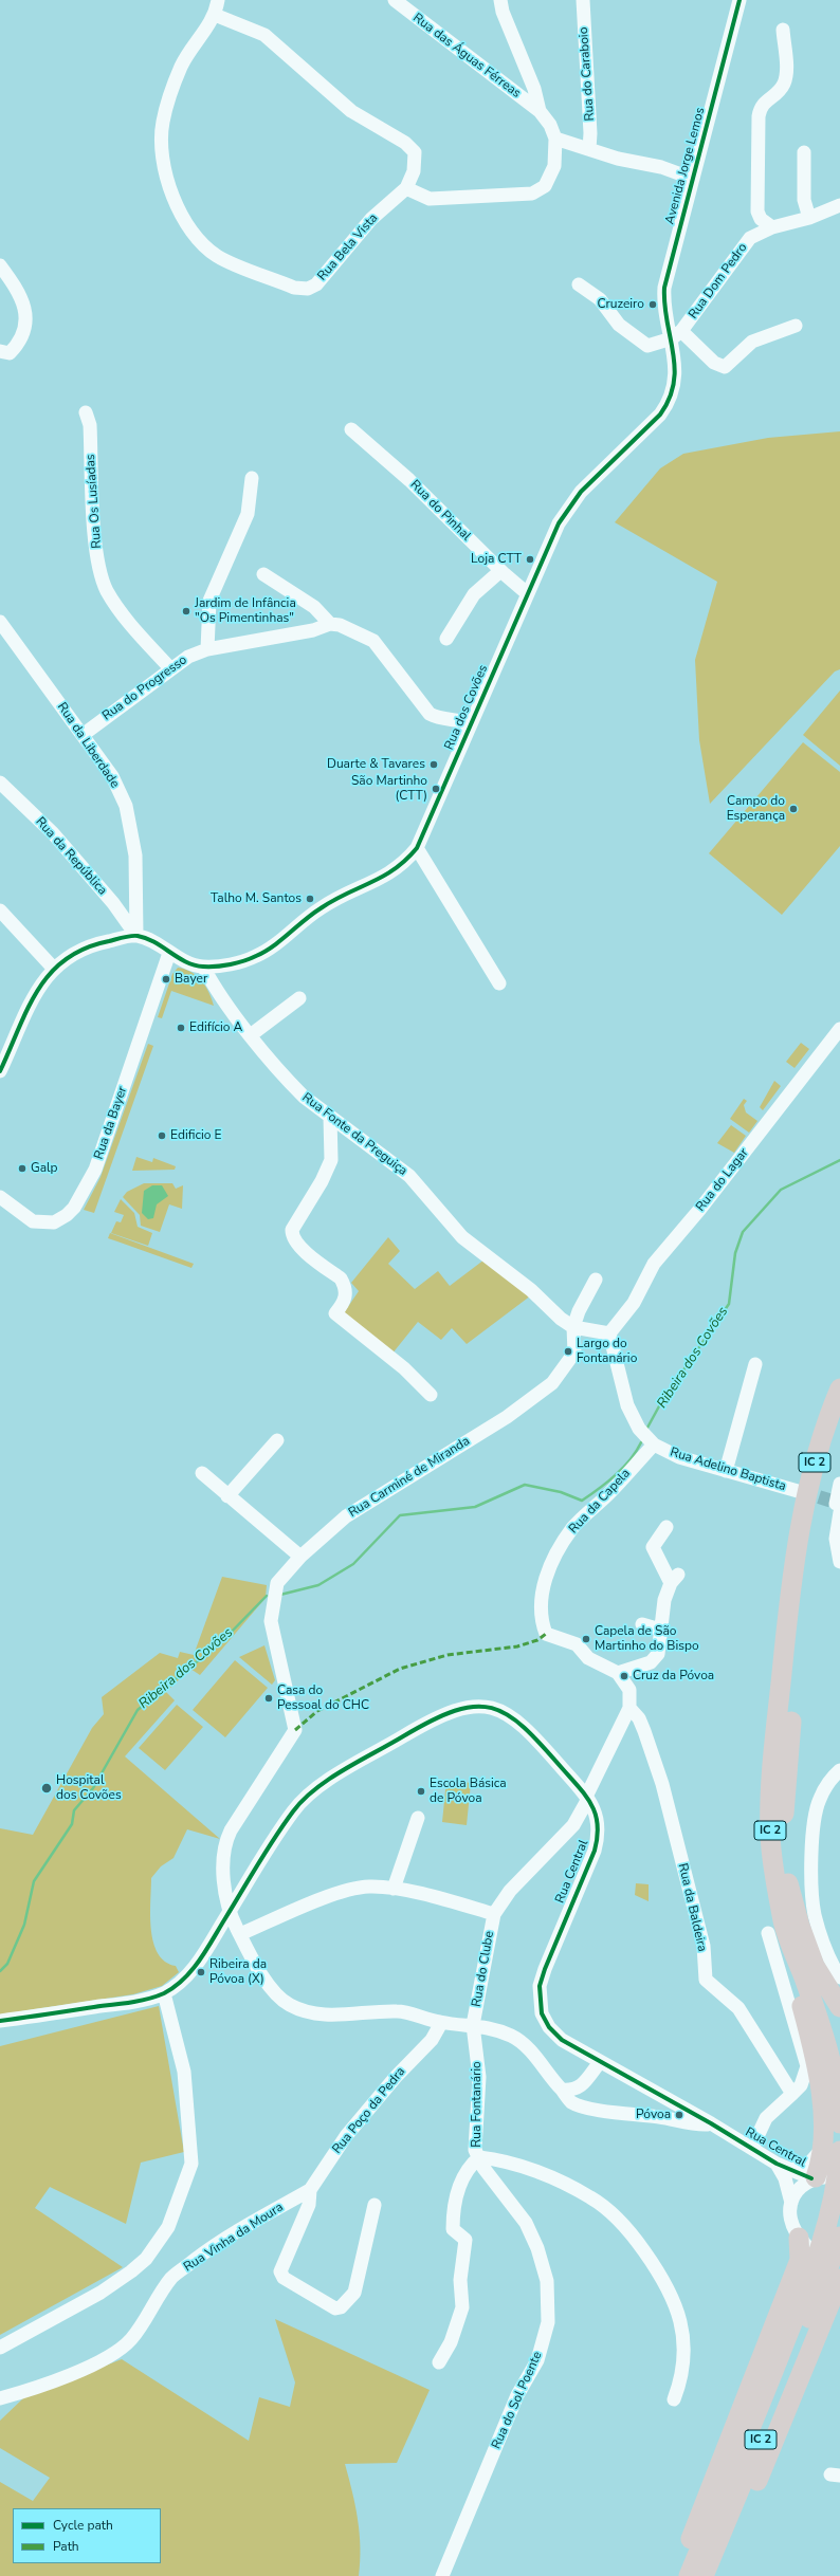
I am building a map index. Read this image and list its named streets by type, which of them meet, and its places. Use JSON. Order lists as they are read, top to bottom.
{
  "streets": {
    "highway": ["IC 2"],
    "street": [
      "Rua das Águas Férreas",
      "Rua do Caraboio",
      "Avenida Jorge Lemos",
      "Rua Bela Vista",
      "Rua Dom Pedro",
      "Rua Os Lusíadas",
      "Rua do Pinhal",
      "Rua do Progresso",
      "Rua dos Covões",
      "Rua da Liberdade",
      "Rua da República",
      "Rua da Bayer",
      "Rua Fonte da Preguiça",
      "Rua do Lagar",
      "Rua Adelino Baptista",
      "Rua Carminé de Miranda",
      "Rua da Capela",
      "Rua Central",
      "Rua da Baldeira",
      "Rua do Clube",
      "Rua Fontanário",
      "Rua Poço da Pedra",
      "Rua Vinha da Moura",
      "Rua do Sol Poente"
    ]
  },
  "crossings": [
    ["Avenida Jorge Lemos", "Rua Dom Pedro"],
    ["Avenida Jorge Lemos", "Rua dos Covões"],
    ["Rua Dom Pedro", "Rua dos Covões"],
    ["Rua Os Lusíadas", "Rua do Progresso"],
    ["Rua do Pinhal", "Rua dos Covões"],
    ["Rua do Progresso", "Rua da Liberdade"],
    ["Rua dos Covões", "Rua da Liberdade"],
    ["Rua dos Covões", "Rua da República"],
    ["Rua dos Covões", "Rua da Bayer"],
    ["Rua dos Covões", "Rua Fonte da Preguiça"],
    ["Rua da Liberdade", "Rua da República"],
    ["Rua Fonte da Preguiça", "Rua do Lagar"],
    ["Rua Fonte da Preguiça", "Rua Adelino Baptista"],
    ["Rua Fonte da Preguiça", "Rua Carminé de Miranda"],
    ["Rua do Lagar", "Rua Adelino Baptista"],
    ["Rua Adelino Baptista", "Rua da Capela"],
    ["Rua Carminé de Miranda", "Rua Central"],
    ["Rua da Capela", "Rua Central"],
    ["Rua da Capela", "Rua da Baldeira"],
    ["Rua da Capela", "Rua do Clube"],
    ["Rua do Clube", "Rua Fontanário"],
    ["Rua Fontanário", "Rua do Sol Poente"],
    ["Rua Poço da Pedra", "Rua Vinha da Moura"]
  ],
  "water": ["Ribeira dos Covões"],
  "places": [
    "Cruzeiro",
    "Loja CTT",
    "Jardim de Infância \"Os Pimentinhas\"",
    "Duarte & Tavares",
    "São Martinho (CTT)",
    "Campo do Esperança",
    "Talho M. Santos",
    "Bayer",
    "Edifício A",
    "Edificio E",
    "Galp",
    "Largo do Fontanário",
    "Capela de São Martinho do Bispo",
    "Cruz da Póvoa",
    "Casa do Pessoal do CHC",
    "Hospital dos Covões",
    "Escola Básica de Póvoa",
    "Ribeira da Póvoa (X)",
    "Póvoa"
  ],
  "legend": ["Cycle path", "Path"]
}
